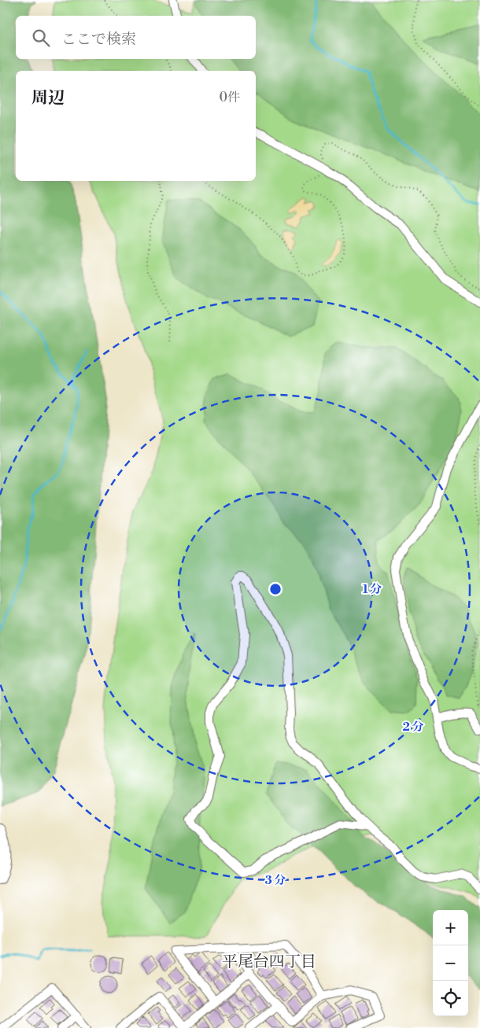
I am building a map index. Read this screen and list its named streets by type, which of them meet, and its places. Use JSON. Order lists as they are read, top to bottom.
{
  "districts": ["平尾台四丁目"],
  "page": {
    "search": "ここで検索",
    "heading": ["周辺", "0件"],
    "map_buttons": ["+", "−"]
  },
  "rings": ["1 分", "2 分", "3 分"]
}
